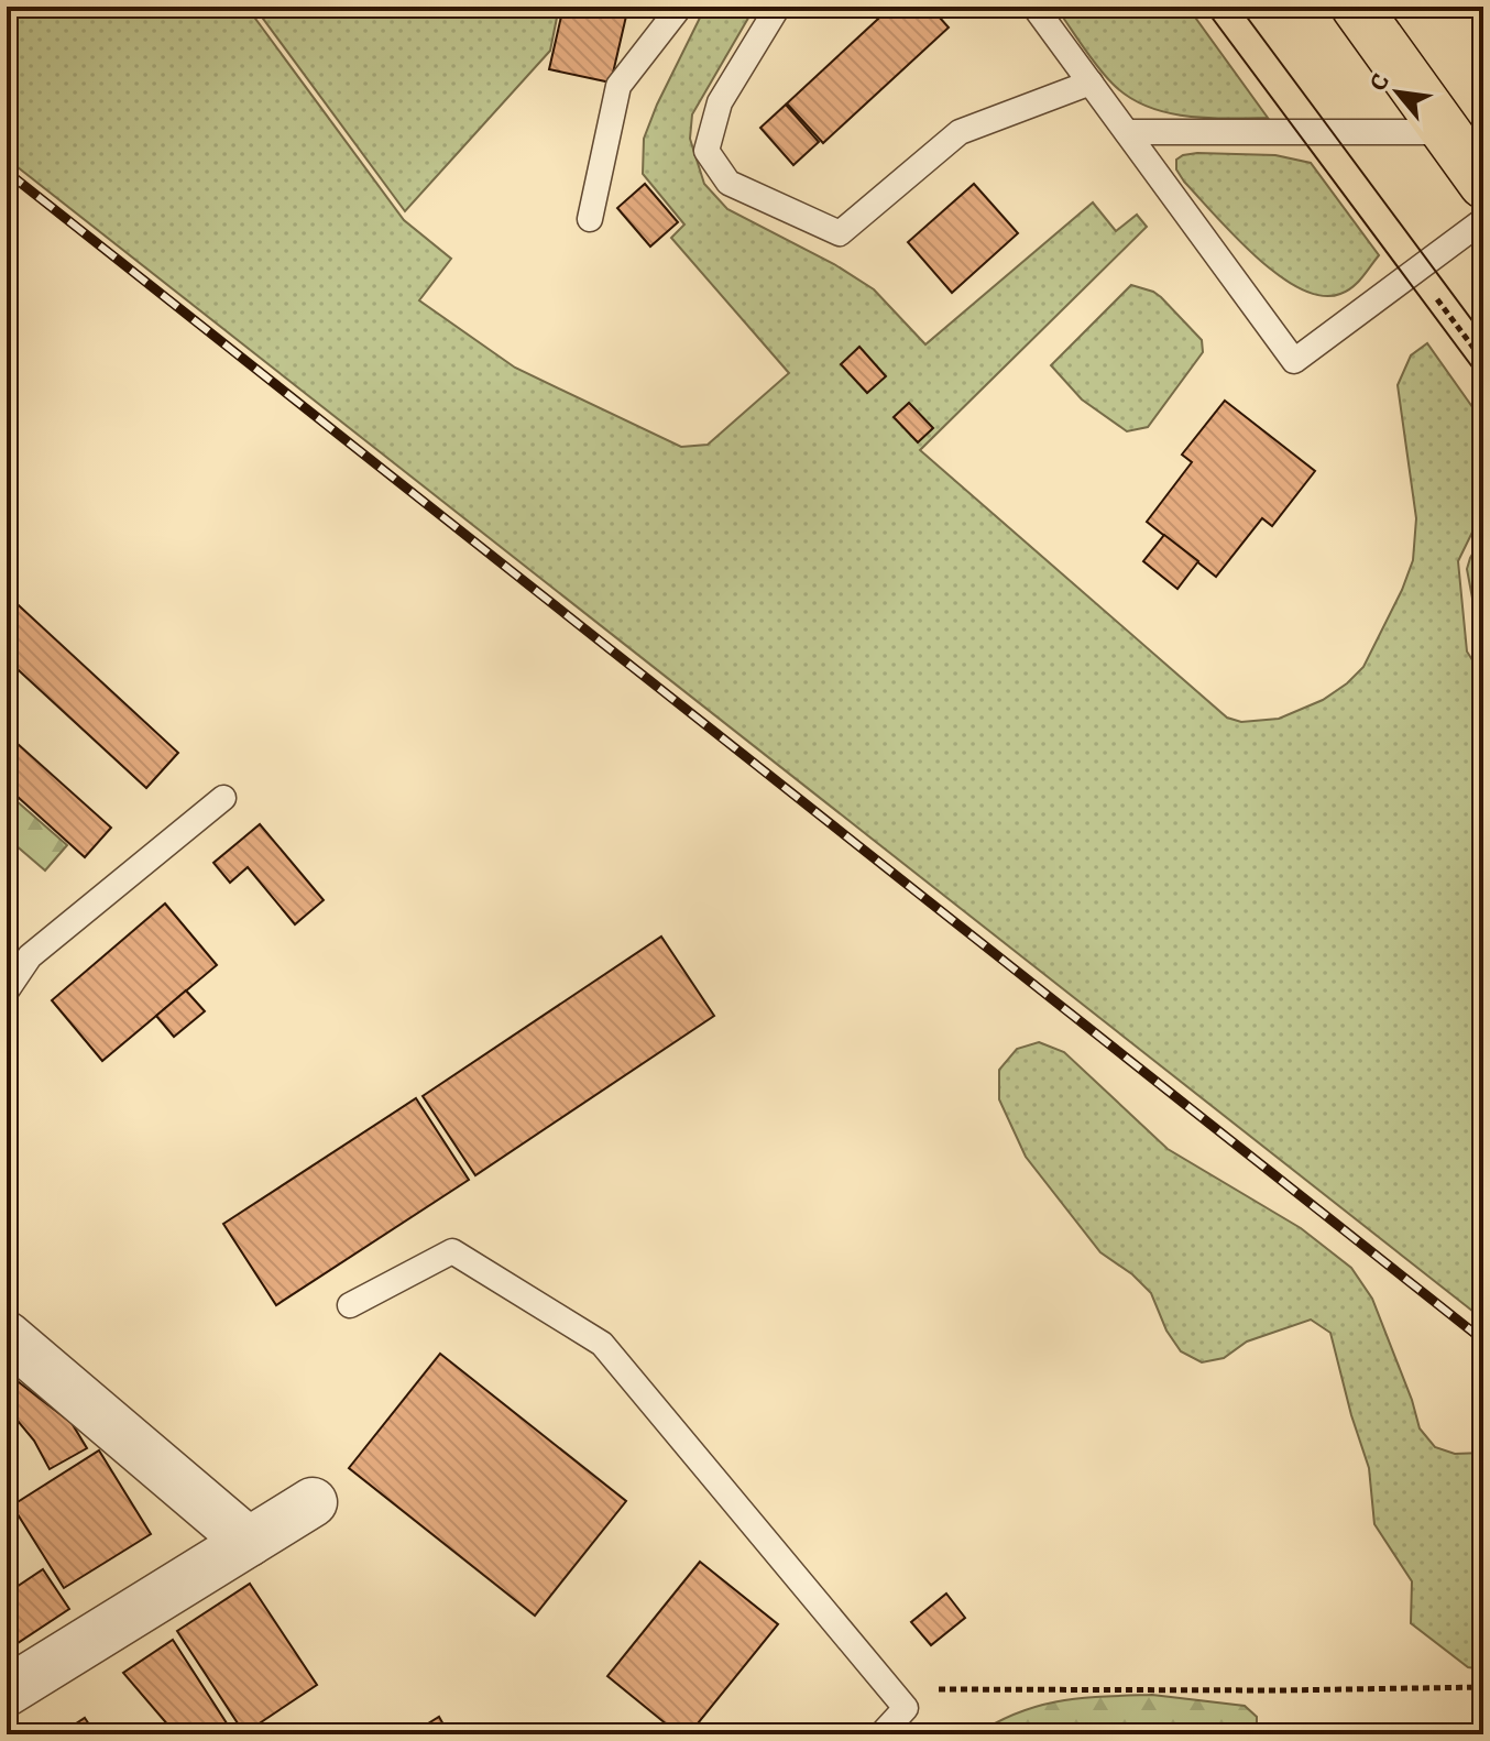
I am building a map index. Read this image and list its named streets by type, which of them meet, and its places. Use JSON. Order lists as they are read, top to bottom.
{
  "north": "top left"
}
